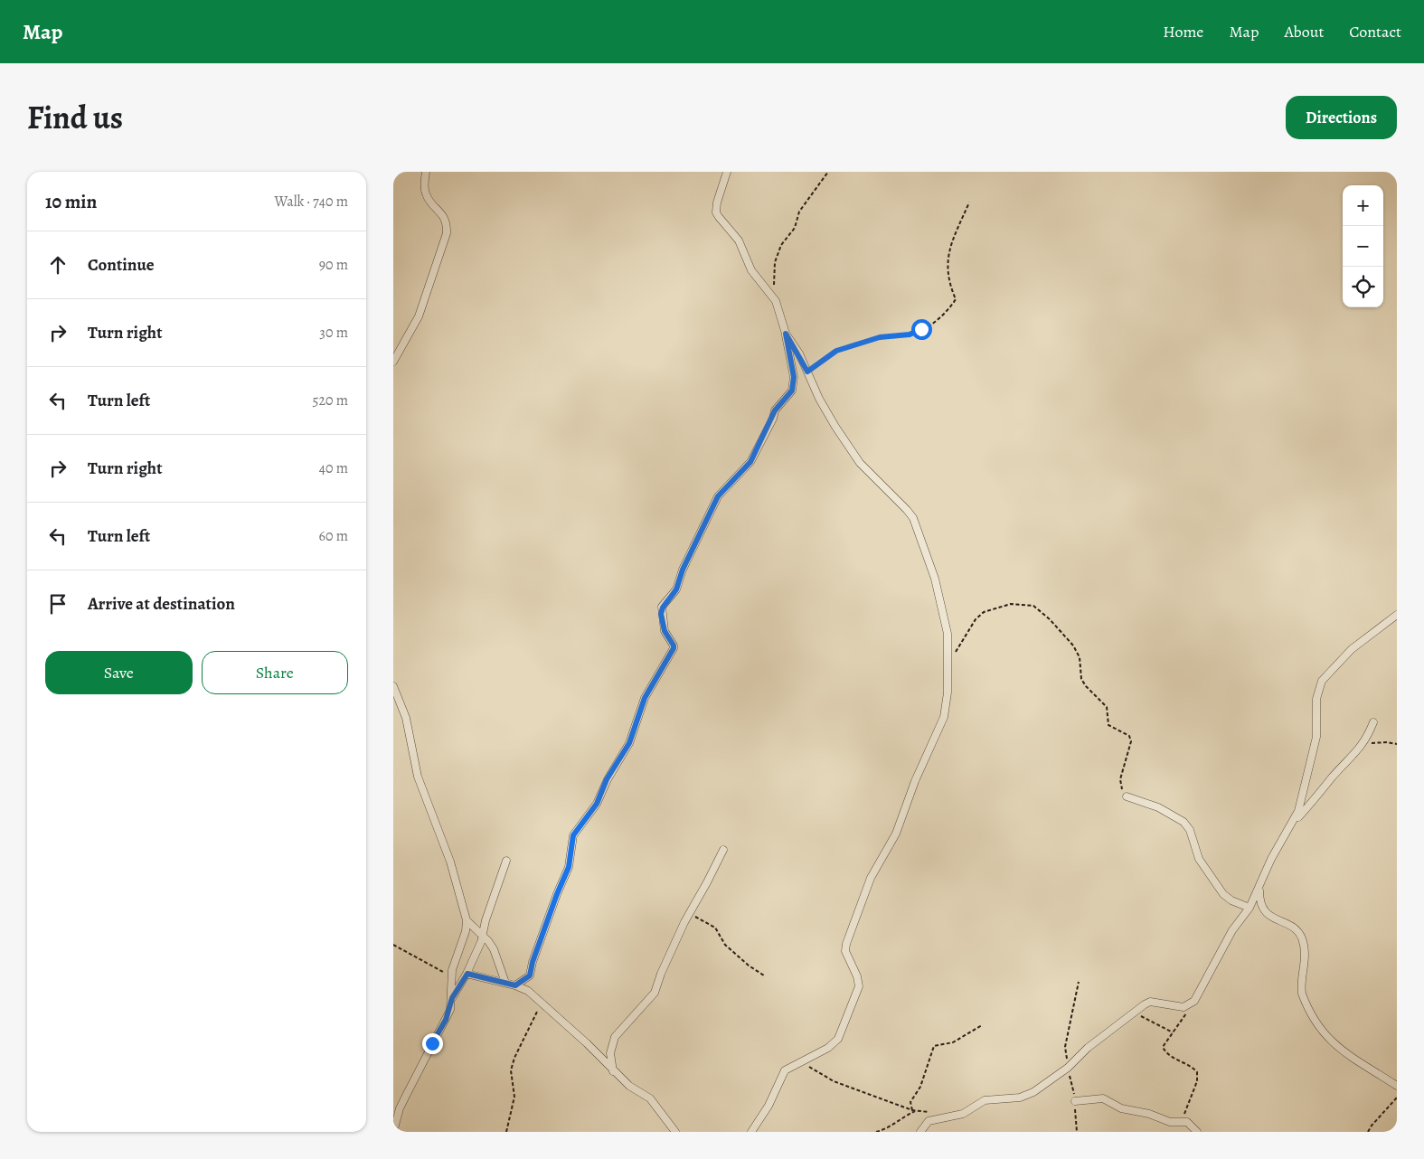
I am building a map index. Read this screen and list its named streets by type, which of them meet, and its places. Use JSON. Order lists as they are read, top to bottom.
{
  "page": {
    "header": "Map",
    "nav": [
      "Home",
      "Map",
      "About",
      "Contact"
    ],
    "title": "Find us",
    "buttons": [
      "Directions",
      ["Save", "Share"]
    ],
    "heading": ["10 min", "Walk · 740 m"],
    "map_buttons": ["+", "−"],
    "list": [
      ["Continue", "90 m"],
      ["Turn right", "30 m"],
      ["Turn left", "520 m"],
      ["Turn right", "40 m"],
      ["Turn left", "60 m"],
      "Arrive at destination"
    ]
  }
}
